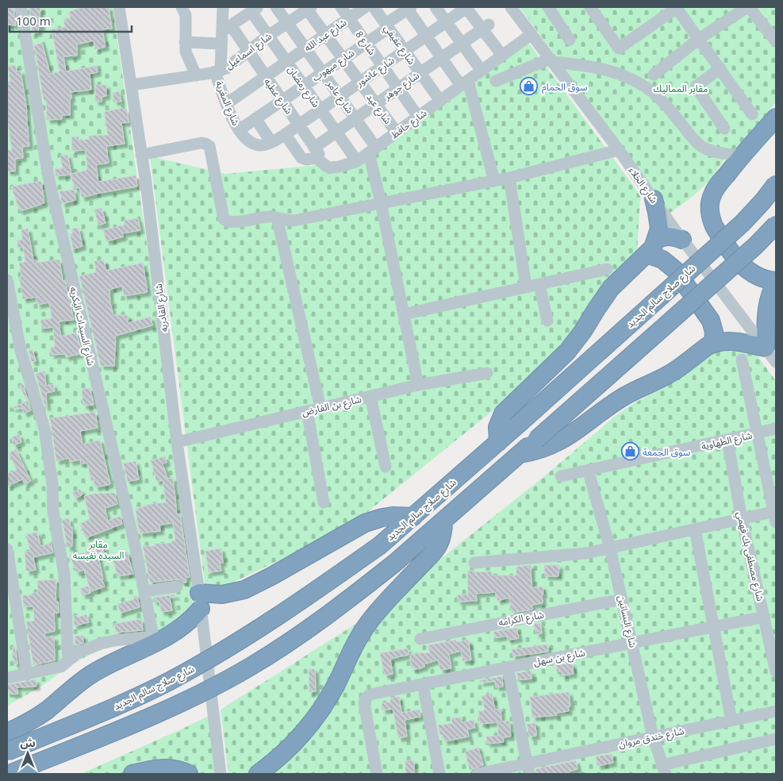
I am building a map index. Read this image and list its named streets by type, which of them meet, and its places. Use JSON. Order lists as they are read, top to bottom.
{
  "streets": {
    "highway": ["شارع صلاح سالم الجديد"],
    "street": [
      "شارع عبد الله",
      "شارع 8",
      "شارع عفيفي",
      "شارع اسماعيل",
      "شارع ميهوب",
      "شارع عاشور",
      "شارع جوهر",
      "شارع رمضان",
      "شارع عطيه",
      "شارع عامر",
      "شارع المغرية",
      "شارع عيد",
      "شارع حافظ",
      "شارع الخلاء",
      "شارع القادريه",
      "شارع السيدات البكريه",
      "شارع بن الفارض",
      "شارع الطهاوية",
      "شارع مصطفى بك فهمي",
      "شارع الكرامه",
      "شارع البساتين",
      "شارع بن سهل",
      "شارع خندق مروان"
    ]
  },
  "crossings": [
    ["شارع عبد الله", "شارع 8"],
    ["شارع عبد الله", "شارع رمضان"],
    ["شارع عبد الله", "شارع عطيه"],
    ["شارع عبد الله", "شارع عامر"],
    ["شارع عبد الله", "شارع المغرية"],
    ["شارع عبد الله", "شارع عيد"],
    ["شارع 8", "شارع ميهوب"],
    ["شارع 8", "شارع عاشور"],
    ["شارع 8", "شارع جوهر"],
    ["شارع 8", "شارع حافظ"],
    ["شارع عفيفي", "شارع ميهوب"],
    ["شارع عفيفي", "شارع عاشور"],
    ["شارع عفيفي", "شارع جوهر"],
    ["شارع عفيفي", "شارع حافظ"],
    ["شارع اسماعيل", "شارع رمضان"],
    ["شارع اسماعيل", "شارع عطيه"],
    ["شارع اسماعيل", "شارع عامر"],
    ["شارع اسماعيل", "شارع المغرية"],
    ["شارع اسماعيل", "شارع عيد"],
    ["شارع اسماعيل", "شارع القادريه"],
    ["شارع ميهوب", "شارع رمضان"],
    ["شارع ميهوب", "شارع عطيه"],
    ["شارع ميهوب", "شارع عامر"],
    ["شارع ميهوب", "شارع المغرية"],
    ["شارع ميهوب", "شارع عيد"],
    ["شارع عاشور", "شارع رمضان"],
    ["شارع عاشور", "شارع عطيه"],
    ["شارع عاشور", "شارع عامر"],
    ["شارع عاشور", "شارع المغرية"],
    ["شارع عاشور", "شارع عيد"],
    ["شارع جوهر", "شارع رمضان"],
    ["شارع جوهر", "شارع عطيه"],
    ["شارع جوهر", "شارع عامر"],
    ["شارع جوهر", "شارع عيد"],
    ["شارع رمضان", "شارع حافظ"],
    ["شارع عطيه", "شارع حافظ"],
    ["شارع عامر", "شارع حافظ"],
    ["شارع عيد", "شارع حافظ"],
    ["شارع حافظ", "شارع الخلاء"],
    ["شارع القادريه", "شارع بن الفارض"],
    ["شارع الطهاوية", "شارع مصطفى بك فهمي"],
    ["شارع الطهاوية", "شارع البساتين"],
    ["شارع مصطفى بك فهمي", "شارع بن سهل"],
    ["شارع الكرامه", "شارع البساتين"],
    ["شارع البساتين", "شارع بن سهل"],
    ["شارع البساتين", "شارع خندق مروان"]
  ],
  "parks": ["مقابر المماليك", "مقابر السيده نفيسه"],
  "places": {
    "shop": ["سوق الحمام", "سوق الجمعة"]
  },
  "scale_bar": "100 m",
  "north": "top"
}
